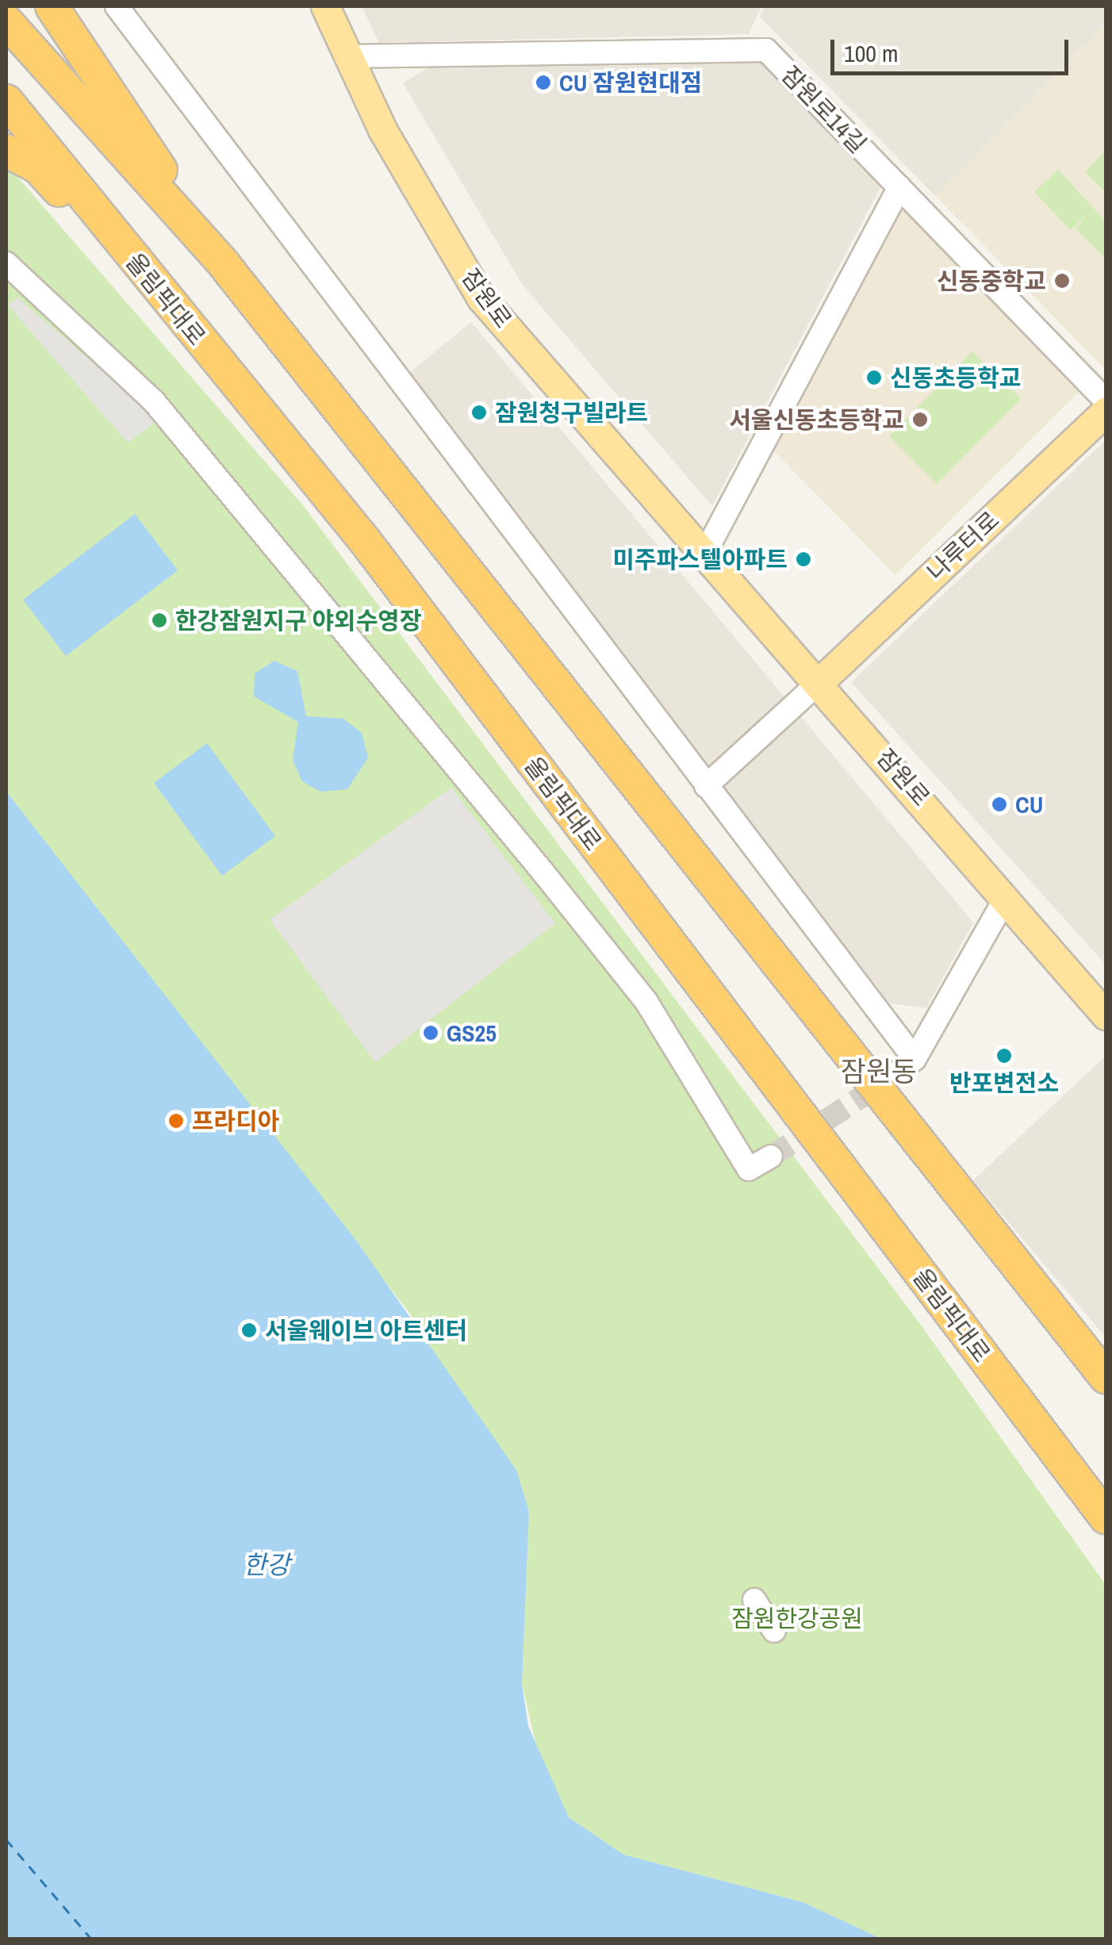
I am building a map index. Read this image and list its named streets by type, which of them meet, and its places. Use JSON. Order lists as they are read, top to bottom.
{
  "streets": {
    "highway": ["올림픽대로"],
    "main road": ["잠원로", "나루터로"],
    "street": ["잠원로14길"]
  },
  "crossings": [
    ["잠원로14길", "잠원로"],
    ["잠원로", "나루터로"]
  ],
  "districts": ["잠원동"],
  "water": ["한강"],
  "parks": ["잠원한강공원"],
  "places": [
    "CU 잠원현대점",
    "신동중학교",
    "신동초등학교",
    "잠원청구빌라트",
    "서울신동초등학교",
    "미주파스텔아파트",
    "한강잠원지구 야외수영장",
    "CU",
    "GS25",
    "반포변전소",
    "프라디아",
    "서울웨이브 아트센터"
  ],
  "scale_bar": "100 m"
}
